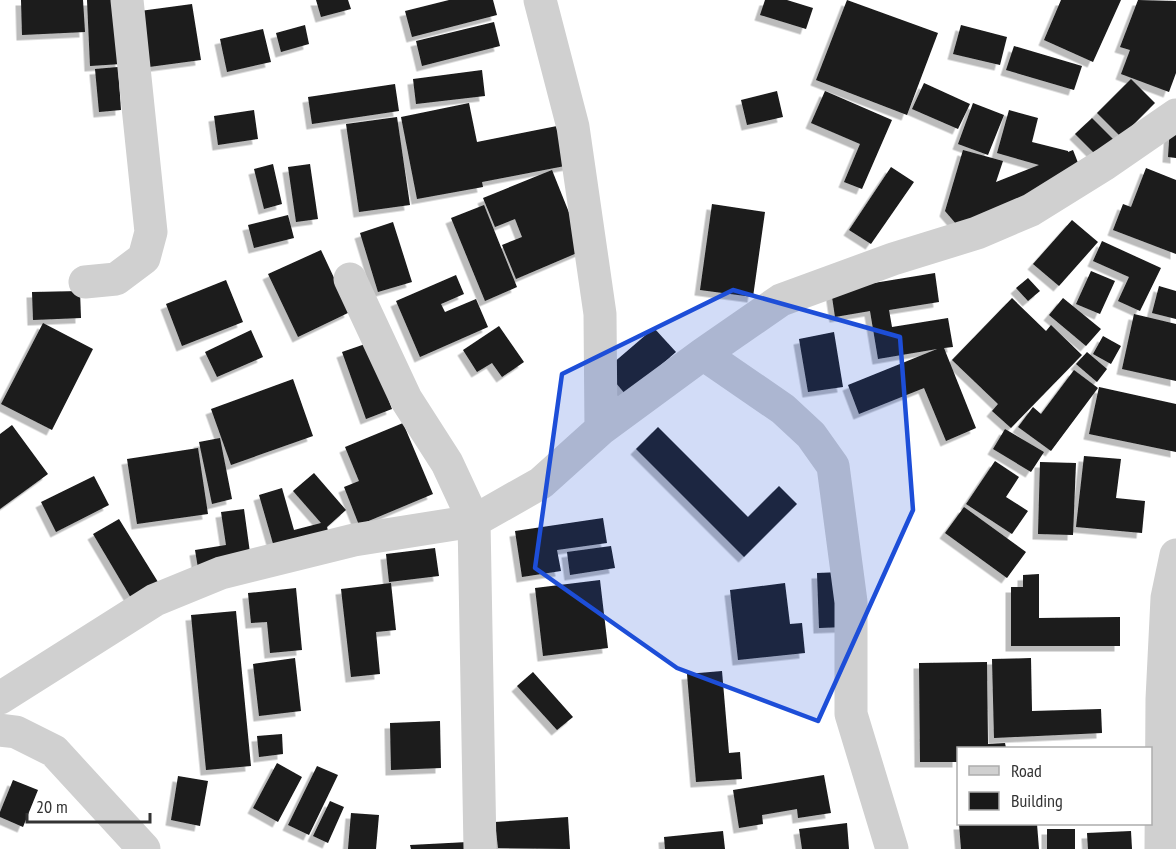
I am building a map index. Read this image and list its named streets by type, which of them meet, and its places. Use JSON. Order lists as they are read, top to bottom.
{
  "legend": ["Road", "Building"],
  "scale_bar": "20 m"
}
